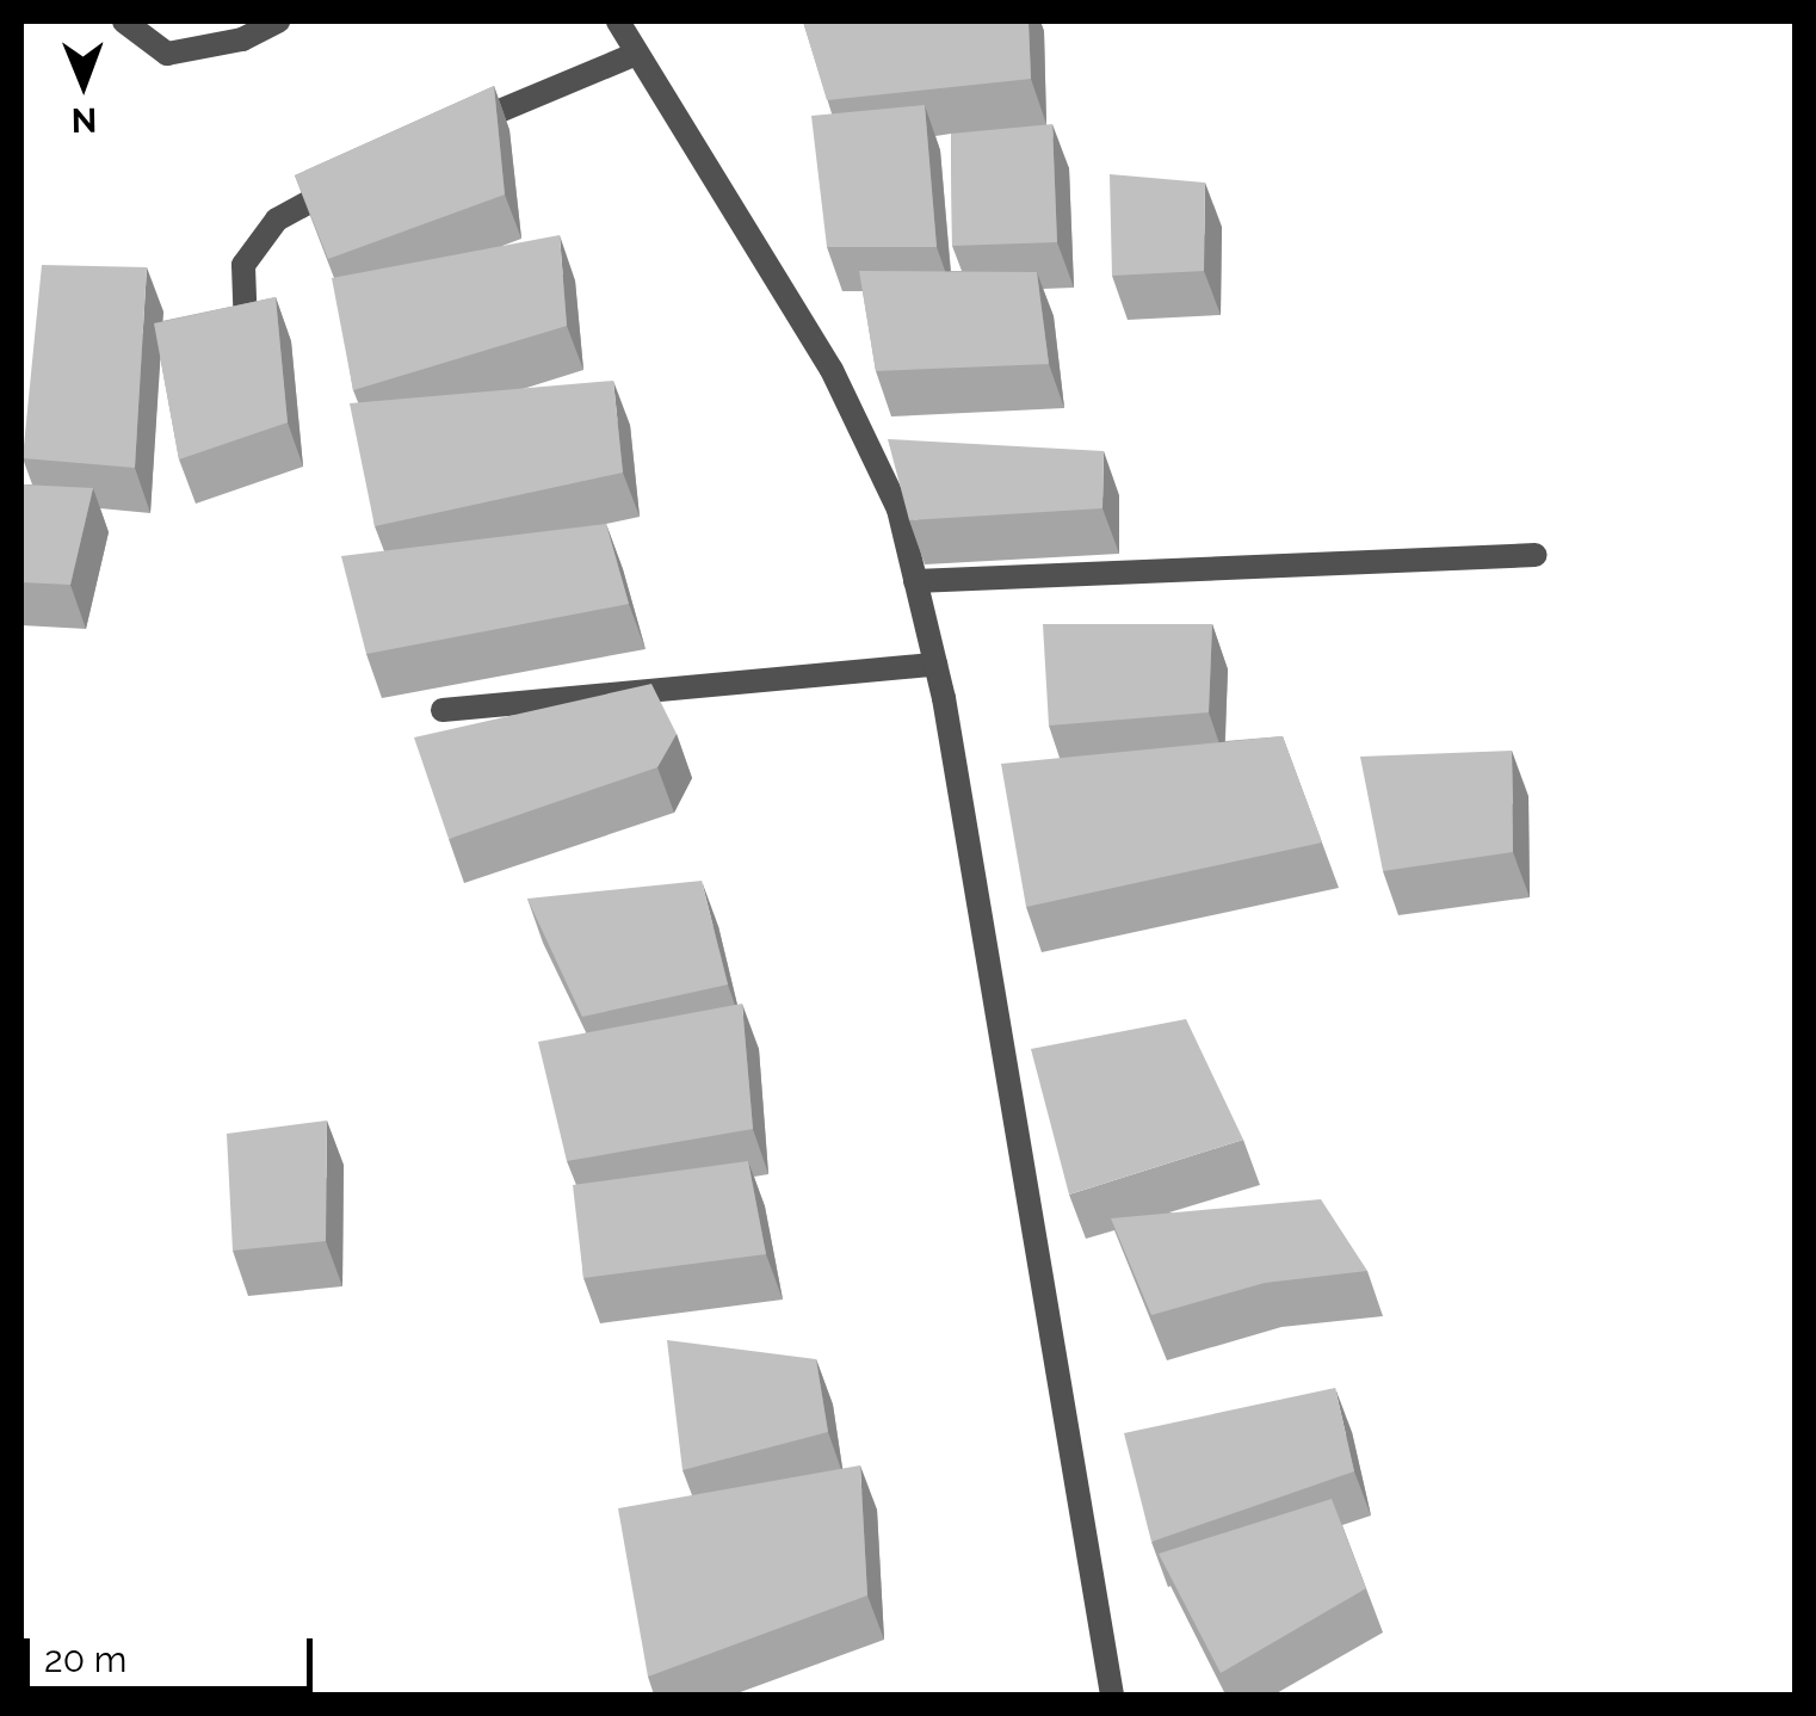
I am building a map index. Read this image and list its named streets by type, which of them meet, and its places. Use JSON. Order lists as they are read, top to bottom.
{
  "scale_bar": "20 m",
  "north": "bottom"
}
